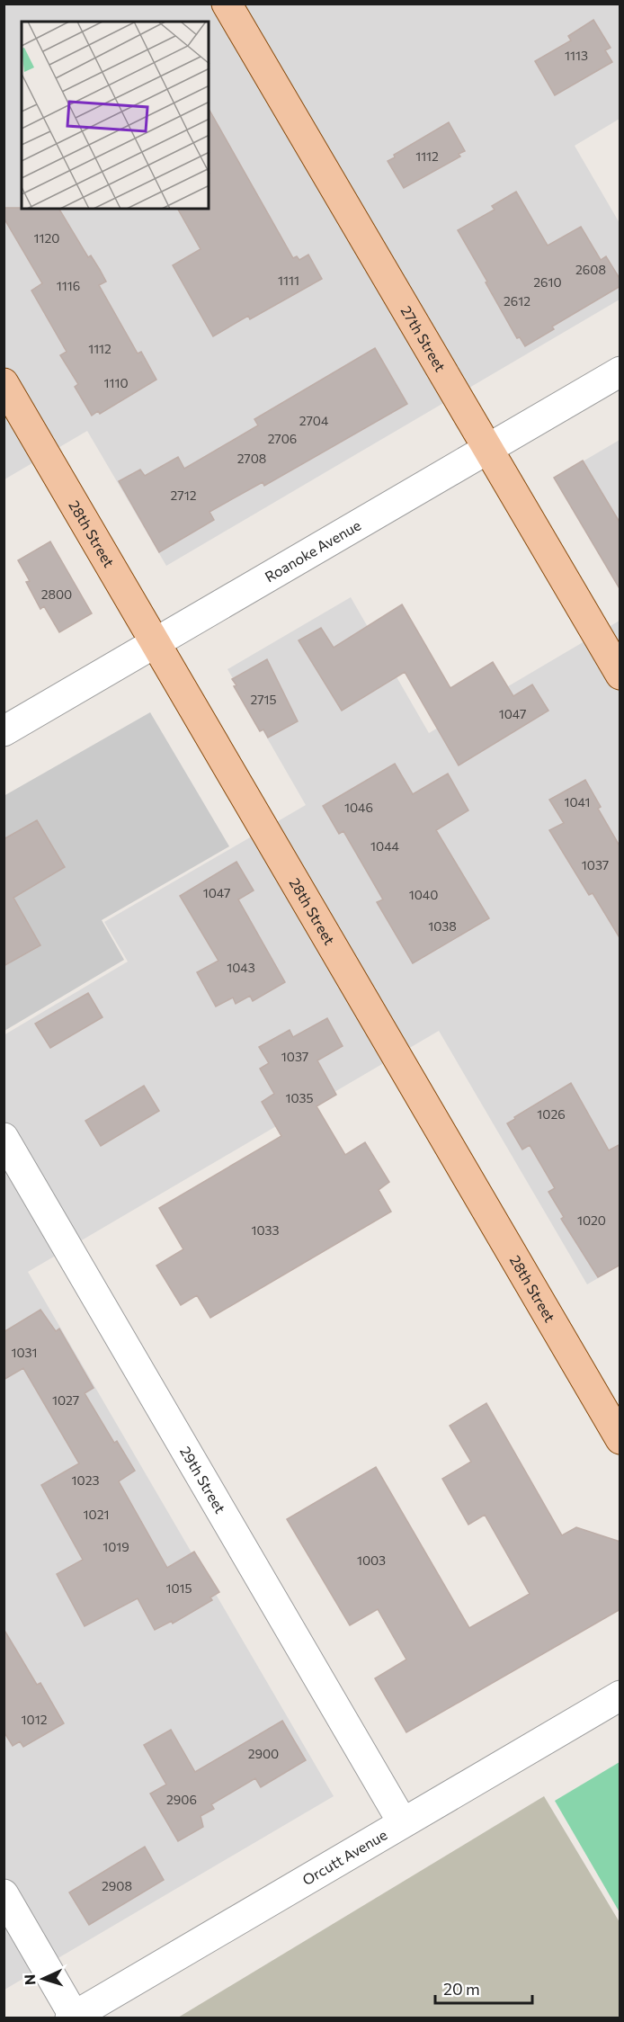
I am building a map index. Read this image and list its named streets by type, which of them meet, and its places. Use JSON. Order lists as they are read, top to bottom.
{
  "streets": {
    "main road": ["27th Street", "28th Street"],
    "street": ["Roanoke Avenue", "29th Street", "Orcutt Avenue"]
  },
  "crossings": [
    ["27th Street", "Roanoke Avenue"],
    ["28th Street", "Roanoke Avenue"],
    ["29th Street", "Orcutt Avenue"]
  ],
  "house_numbers": [
    "1113",
    "1112",
    "1120",
    "2608",
    "1111",
    "2610",
    "1116",
    "2612",
    "1112",
    "1110",
    "2704",
    "2706",
    "2708",
    "2712",
    "2800",
    "2715",
    "1047",
    "1041",
    "1046",
    "1044",
    "1037",
    "1047",
    "1040",
    "1038",
    "1043",
    "1037",
    "1035",
    "1026",
    "1020",
    "1033",
    "1031",
    "1027",
    "1023",
    "1021",
    "1019",
    "1003",
    "1015",
    "1012",
    "2900",
    "2906",
    "2908"
  ],
  "scale_bar": "20 m",
  "north": "left"
}
